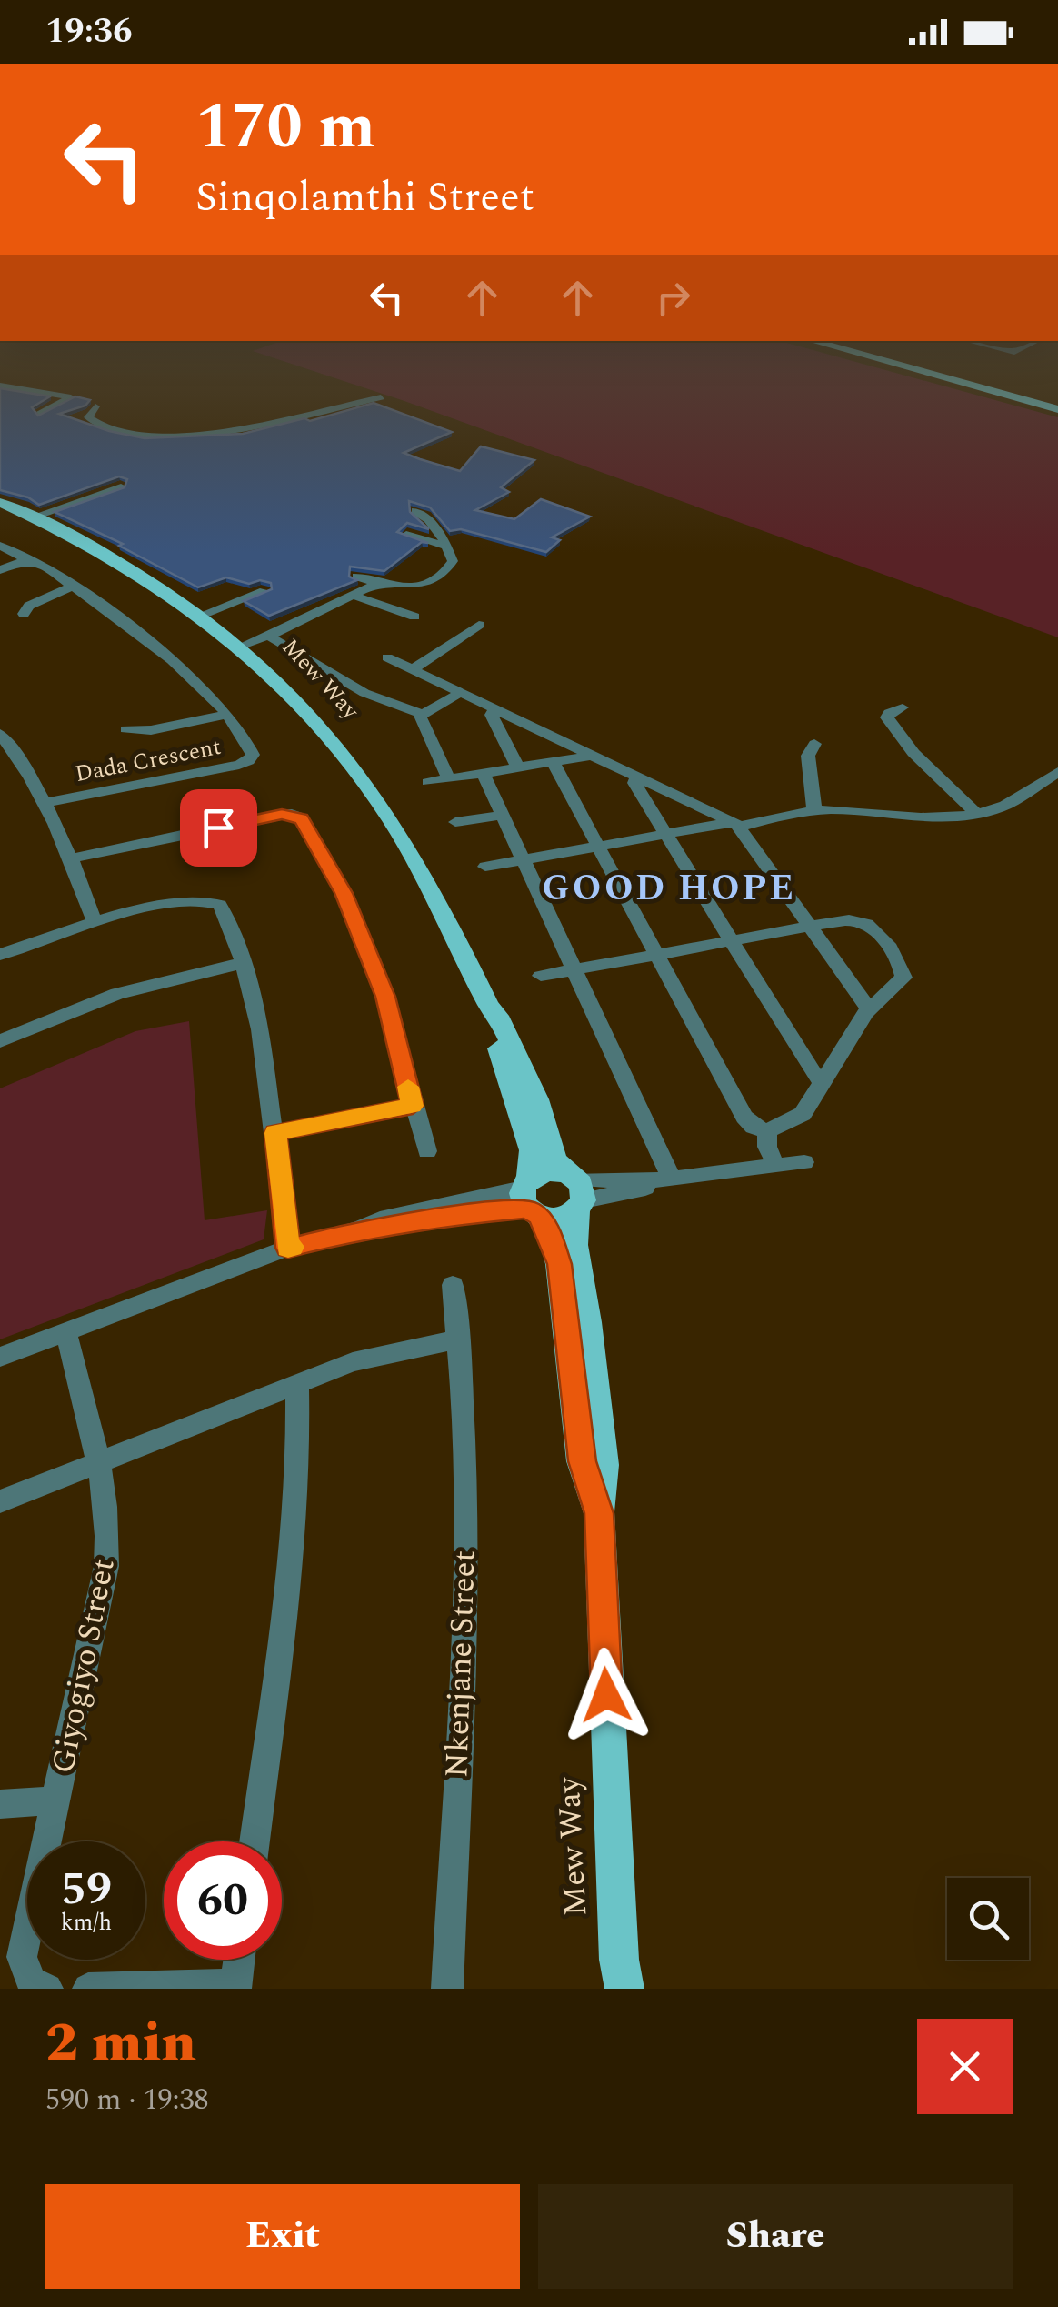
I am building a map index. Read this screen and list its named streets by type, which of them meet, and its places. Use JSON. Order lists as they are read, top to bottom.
{
  "streets": {
    "main road": ["Mew Way"],
    "street": ["Dada Crescent", "Nkenjane Street", "Giyogiyo Street"]
  },
  "districts": ["GOOD HOPE"],
  "page": {
    "status": "19:36",
    "turn": ["170 m", "Sinqolamthi Street"],
    "speed": "59 km/h",
    "limit": "60",
    "heading": ["2 min", "590 m · 19:38"],
    "buttons": ["Exit", "Share"]
  }
}
